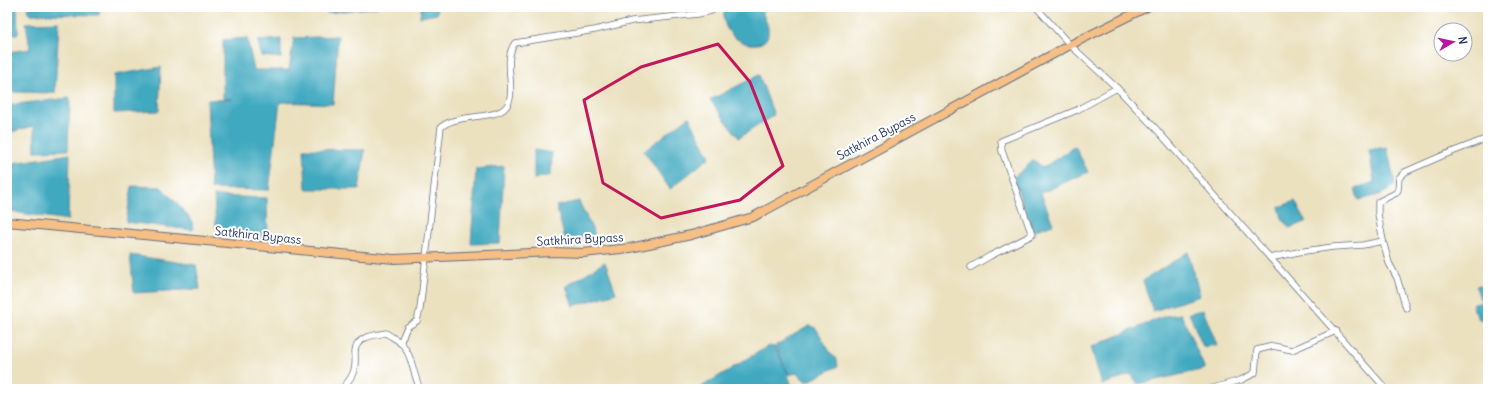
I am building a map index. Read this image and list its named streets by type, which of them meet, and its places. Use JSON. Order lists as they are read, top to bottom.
{
  "streets": {
    "highway": ["Satkhira Bypass"]
  },
  "north": "right"
}
